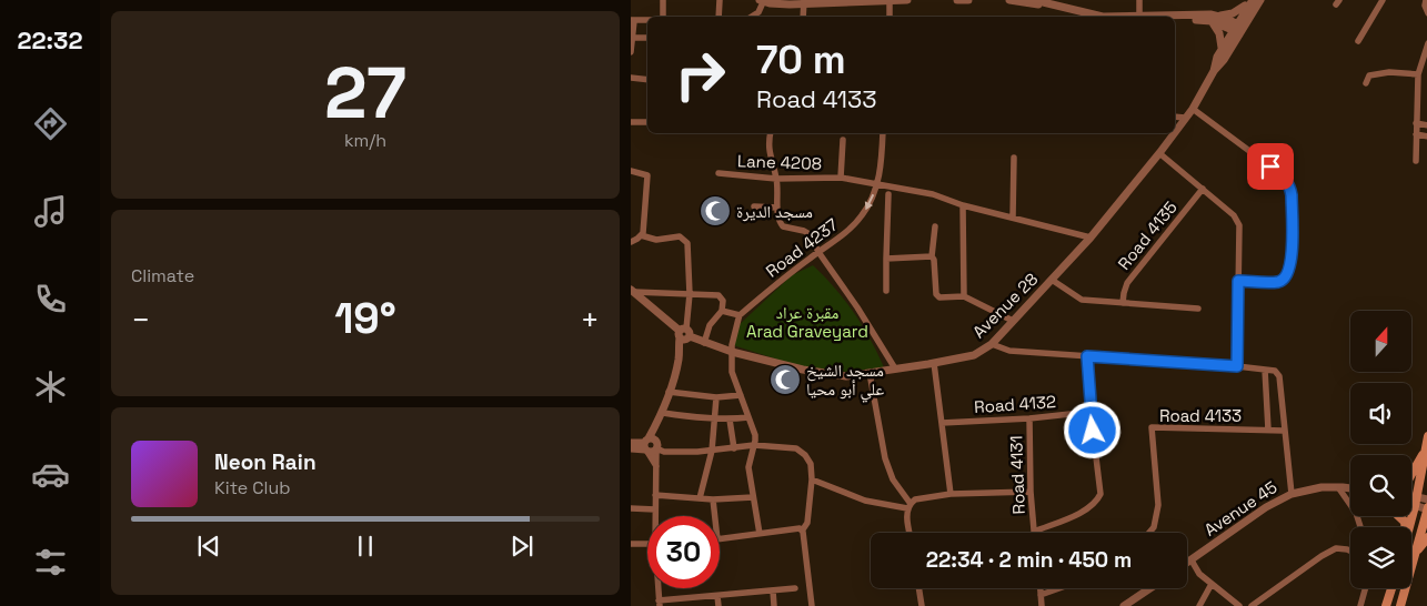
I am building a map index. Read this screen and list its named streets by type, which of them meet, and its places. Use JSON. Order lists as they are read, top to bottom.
{
  "streets": {
    "street": [
      "Lane 4208",
      "Road 4135",
      "Road 4237",
      "Avenue 28",
      "Road 4132",
      "Road 4133",
      "Road 4131",
      "Avenue 45"
    ]
  },
  "crossings": [
    ["Lane 4208", "Road 4237"],
    ["Lane 4208", "Avenue 28"],
    ["Road 4132", "Road 4131"]
  ],
  "one_way": ["Road 4237"],
  "parks": ["مقبرة عراد Arad Graveyard"],
  "places": {
    "mosque": ["مسجد الديرة", "مسجد الشيخ علي أبو محيا"]
  },
  "north": "top",
  "page": {
    "tabs": "22:32",
    "tile": [
      ["27", "km/h"],
      "Climate"
    ],
    "turn": ["70 m", "Road 4133"],
    "heat": ["−", "19°", "+"],
    "song": ["Neon Rain", "Kite Club"],
    "limit": "30",
    "trip": "22:34 · 2 min · 450 m"
  }
}
